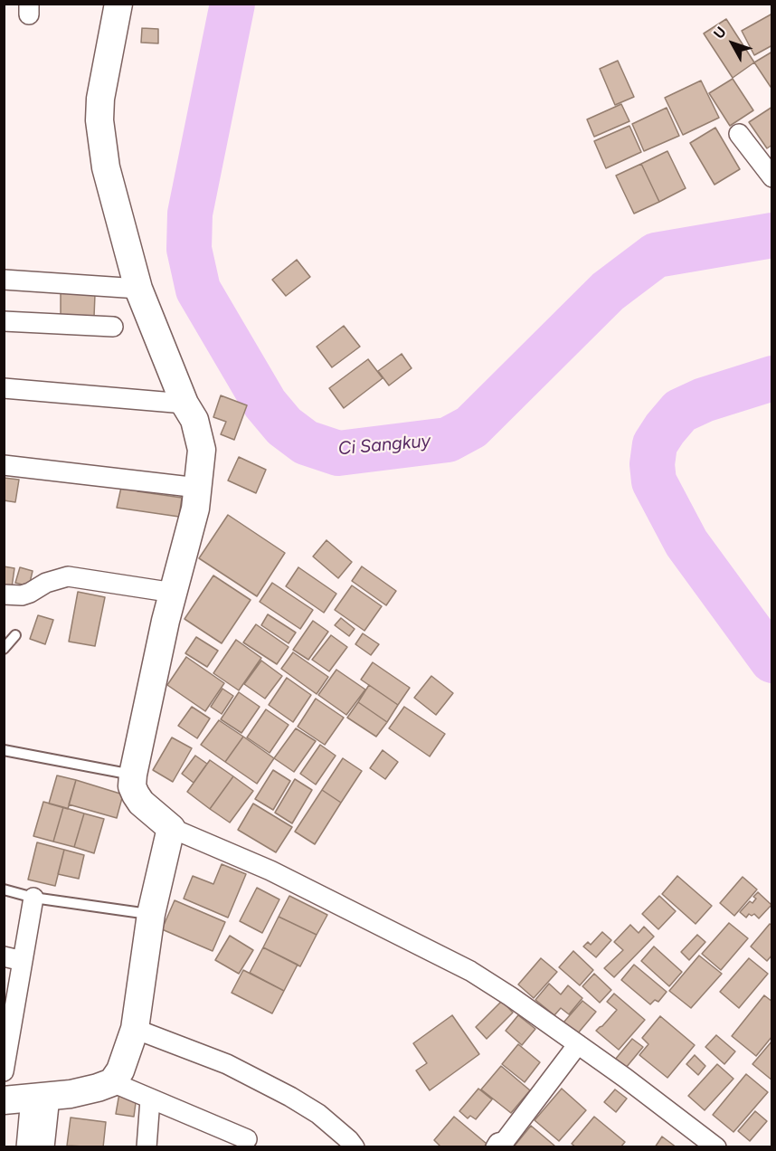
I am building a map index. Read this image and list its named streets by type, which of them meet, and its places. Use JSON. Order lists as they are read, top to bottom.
{
  "water": ["Ci Sangkuy"],
  "north": "top left"
}
